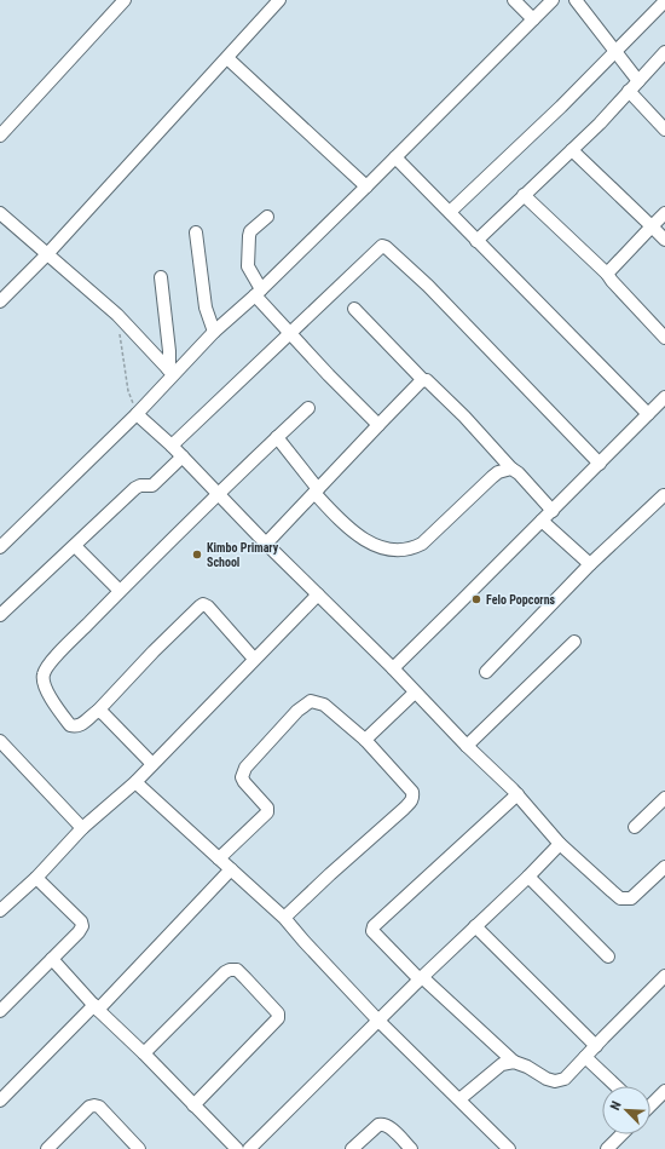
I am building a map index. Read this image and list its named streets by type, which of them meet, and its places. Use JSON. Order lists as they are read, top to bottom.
{
  "places": ["Kimbo Primary School", "Felo Popcorns"],
  "north": "top left"
}
